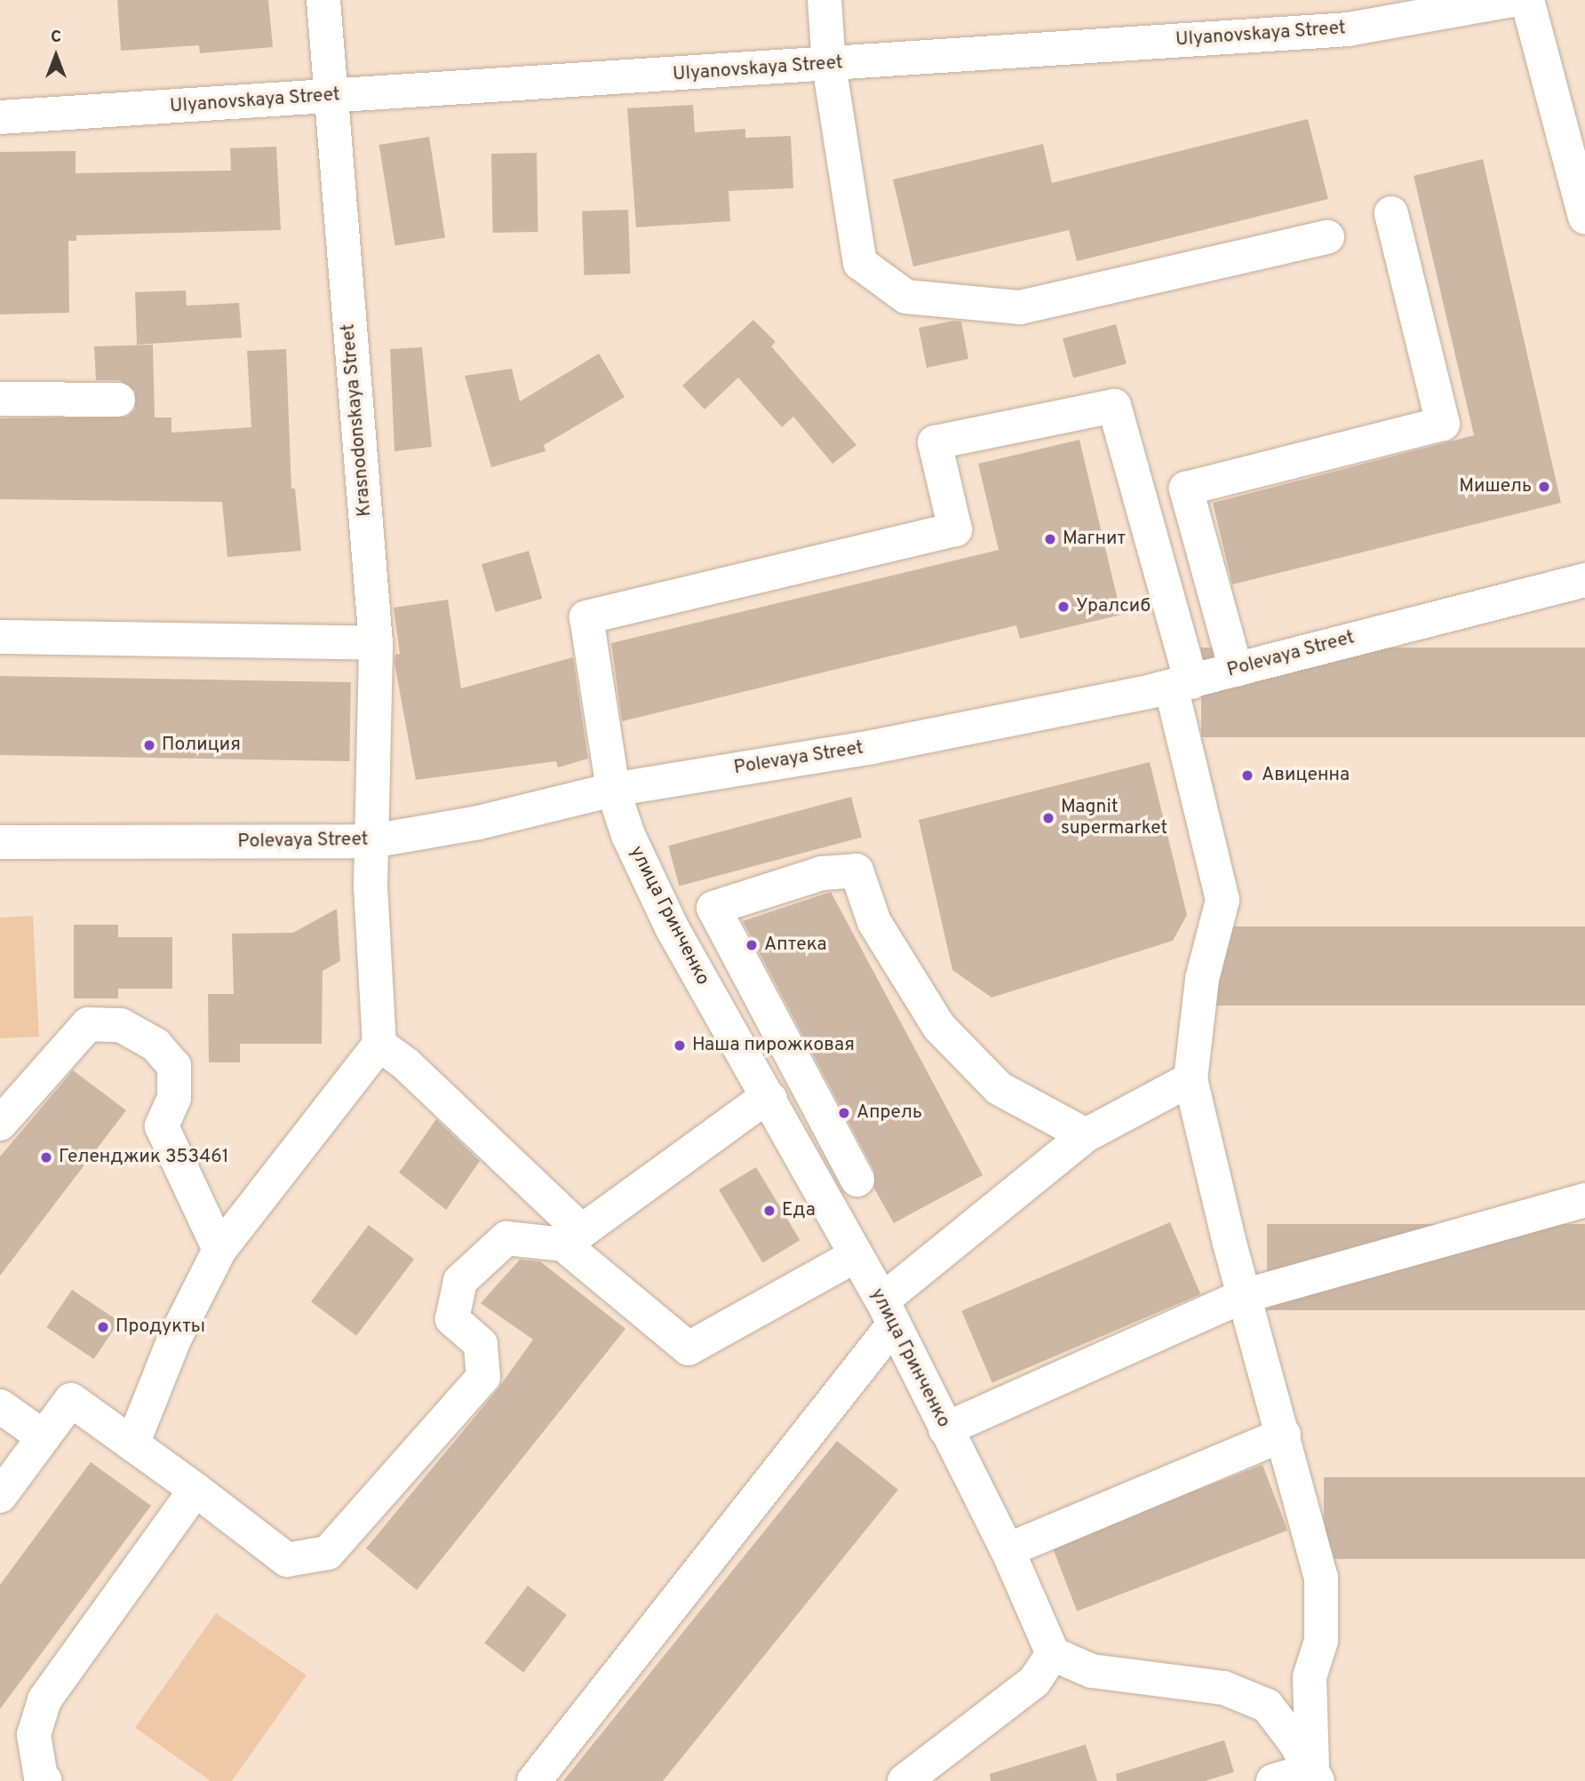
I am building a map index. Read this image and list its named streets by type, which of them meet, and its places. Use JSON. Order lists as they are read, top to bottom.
{
  "streets": {
    "street": [
      "Ulyanovskaya Street",
      "Krasnodonskaya Street",
      "Polevaya Street",
      "улица Гринченко"
    ]
  },
  "crossings": [
    ["Ulyanovskaya Street", "Krasnodonskaya Street"],
    ["Krasnodonskaya Street", "Polevaya Street"],
    ["Polevaya Street", "улица Гринченко"]
  ],
  "places": [
    "Мишель",
    "Магнит",
    "Уралсиб",
    "Полиция",
    "Авиценна",
    "Magnit supermarket",
    "Аптека",
    "Наша пирожковая",
    "Апрель",
    "Геленджик 353461",
    "Еда",
    "Продукты"
  ],
  "north": "top"
}
